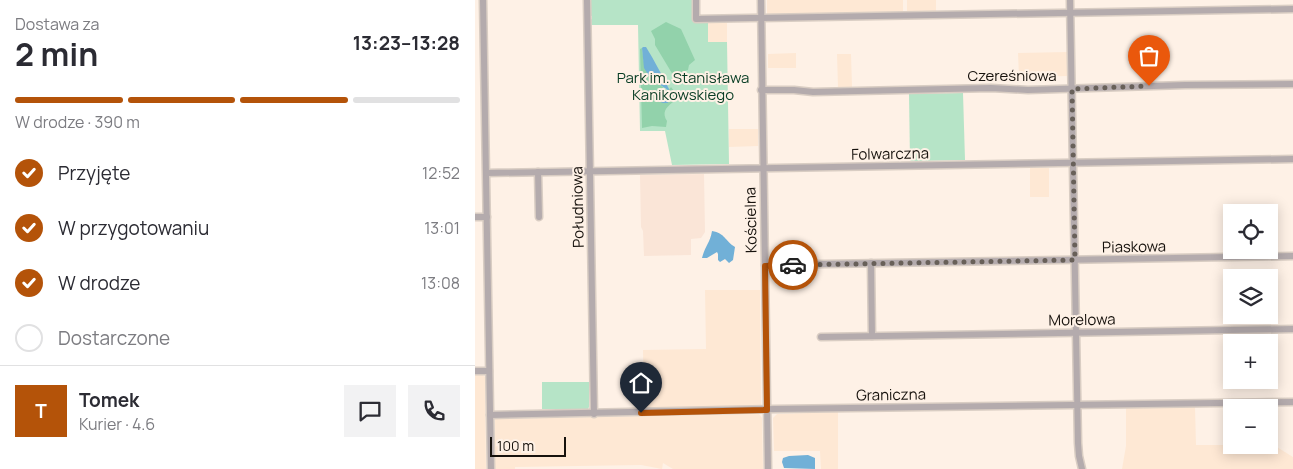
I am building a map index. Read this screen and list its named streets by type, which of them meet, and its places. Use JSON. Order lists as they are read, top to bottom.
{
  "streets": {
    "street": [
      "Czereśniowa",
      "Folwarczna",
      "Południowa",
      "Kościelna",
      "Piaskowa",
      "Morelowa",
      "Graniczna"
    ]
  },
  "crossings": [
    ["Czereśniowa", "Kościelna"],
    ["Folwarczna", "Południowa"],
    ["Folwarczna", "Kościelna"],
    ["Południowa", "Graniczna"],
    ["Kościelna", "Piaskowa"],
    ["Kościelna", "Graniczna"]
  ],
  "parks": ["Park im. Stanisława Kanikowskiego"],
  "scale_bar": "100 m",
  "page": {
    "heading": ["2 min", "Dostawa za", "13:23–13:28"],
    "panel": ["Tomek", "Kurier · 4.6"],
    "bar": "W drodze · 390 m",
    "list": [
      ["Przyjęte", "12:52"],
      ["W przygotowaniu", "13:01"],
      ["W drodze", "13:08"],
      "Dostarczone"
    ],
    "map_buttons": ["+", "−"],
    "round": "T",
    "scale": "100 m"
  }
}
